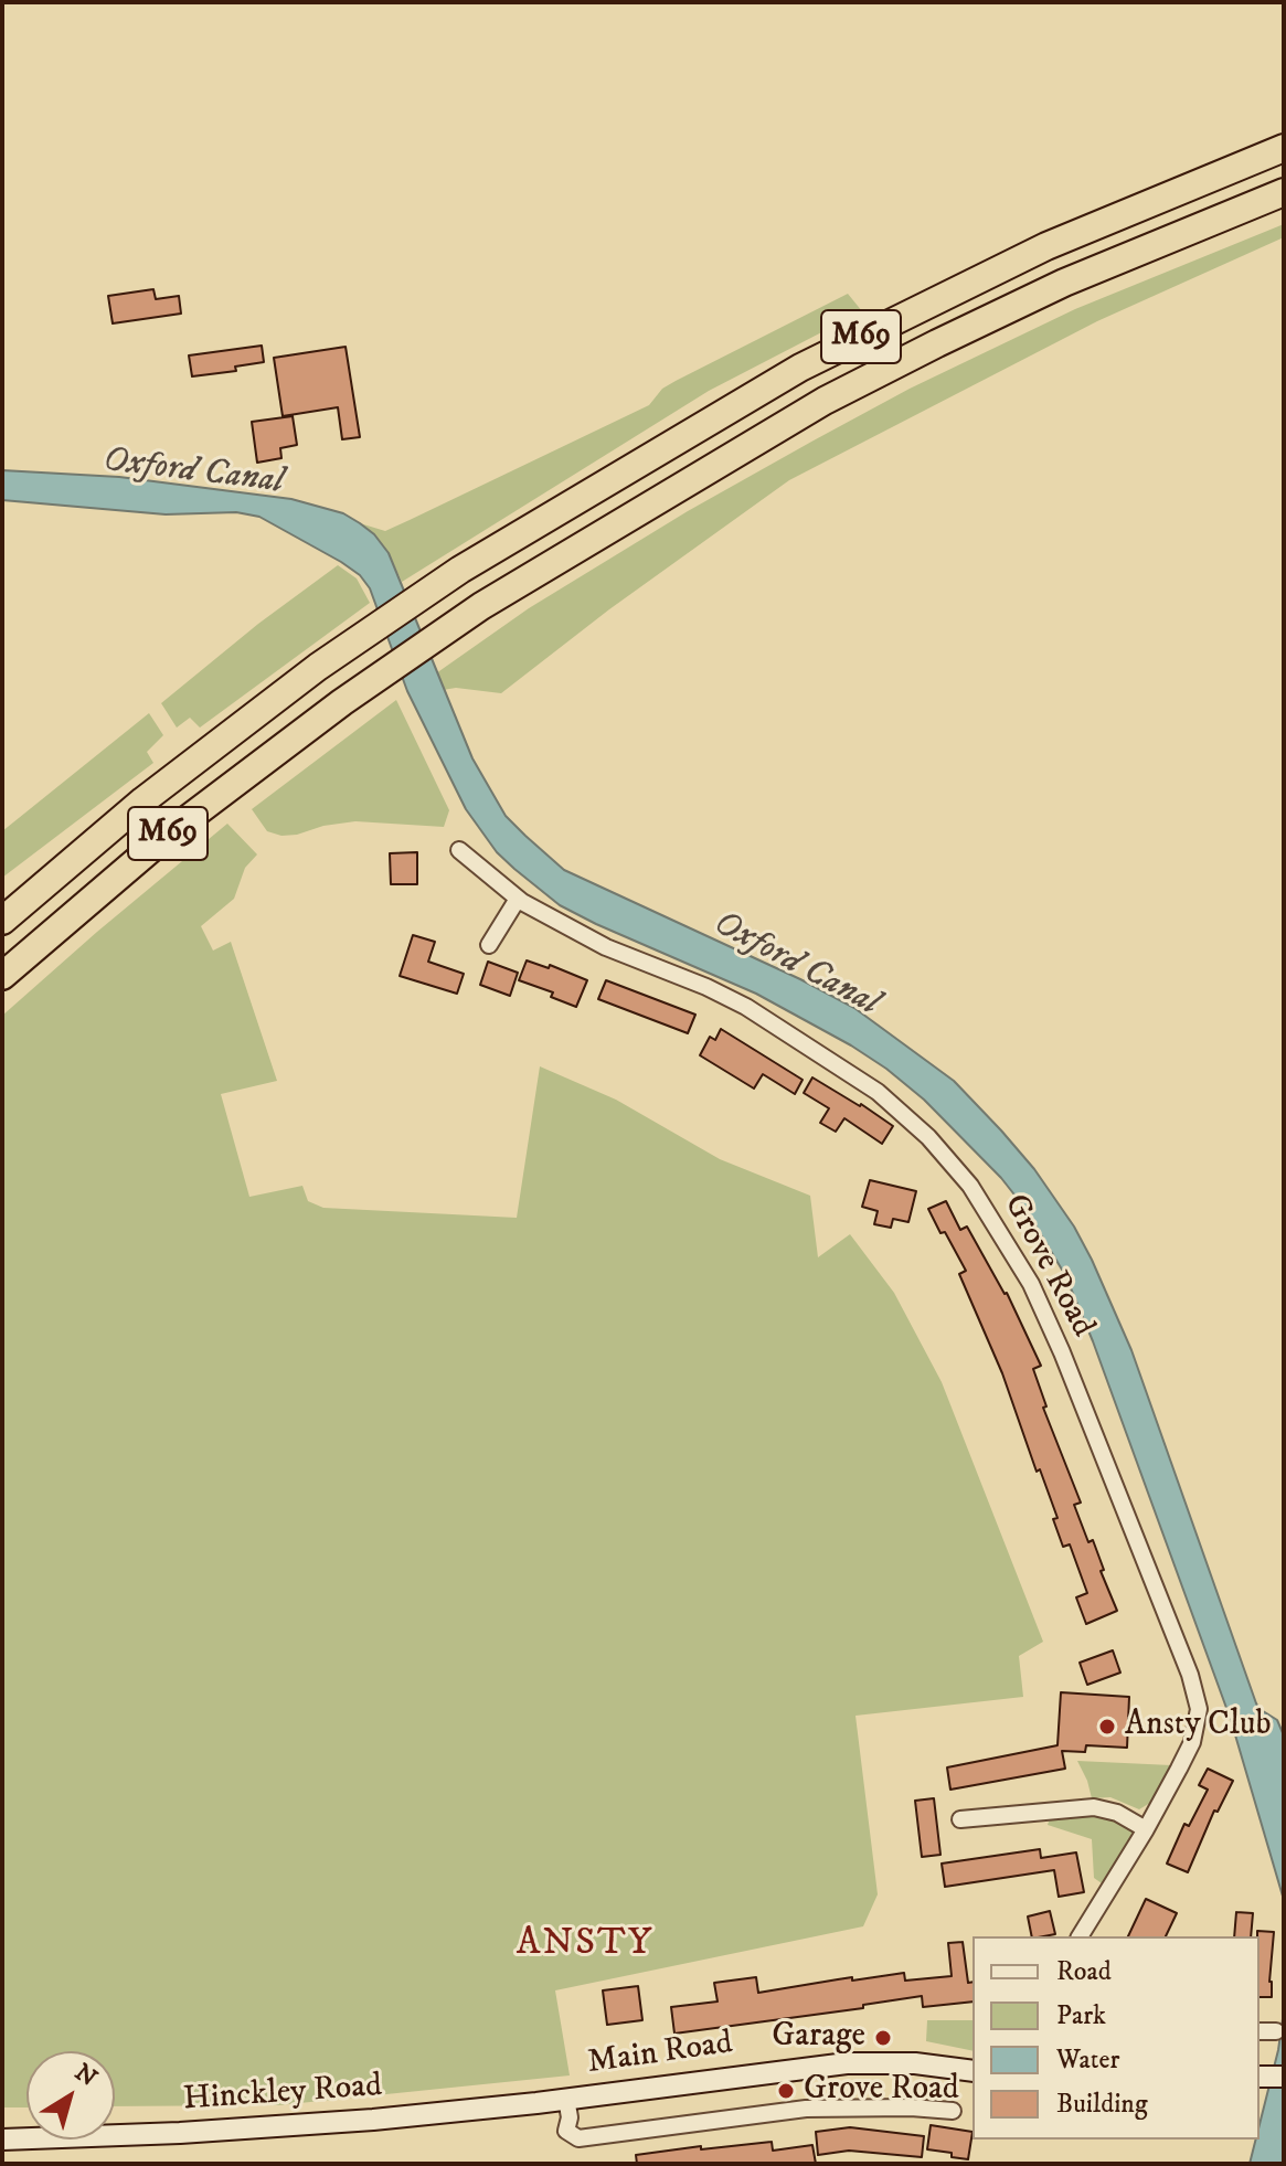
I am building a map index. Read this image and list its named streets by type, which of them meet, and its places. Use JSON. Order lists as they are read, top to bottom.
{
  "streets": {
    "highway": ["M69"],
    "main road": ["Main Road", "Hinckley Road"],
    "street": ["Grove Road"]
  },
  "crossings": [
    ["Main Road", "Hinckley Road"]
  ],
  "districts": ["ANSTY"],
  "water": ["Oxford Canal"],
  "places": ["Ansty Club", "Garage", "Grove Road"],
  "legend": [
    "Road",
    "Park",
    "Water",
    "Building"
  ],
  "north": "top right"
}
